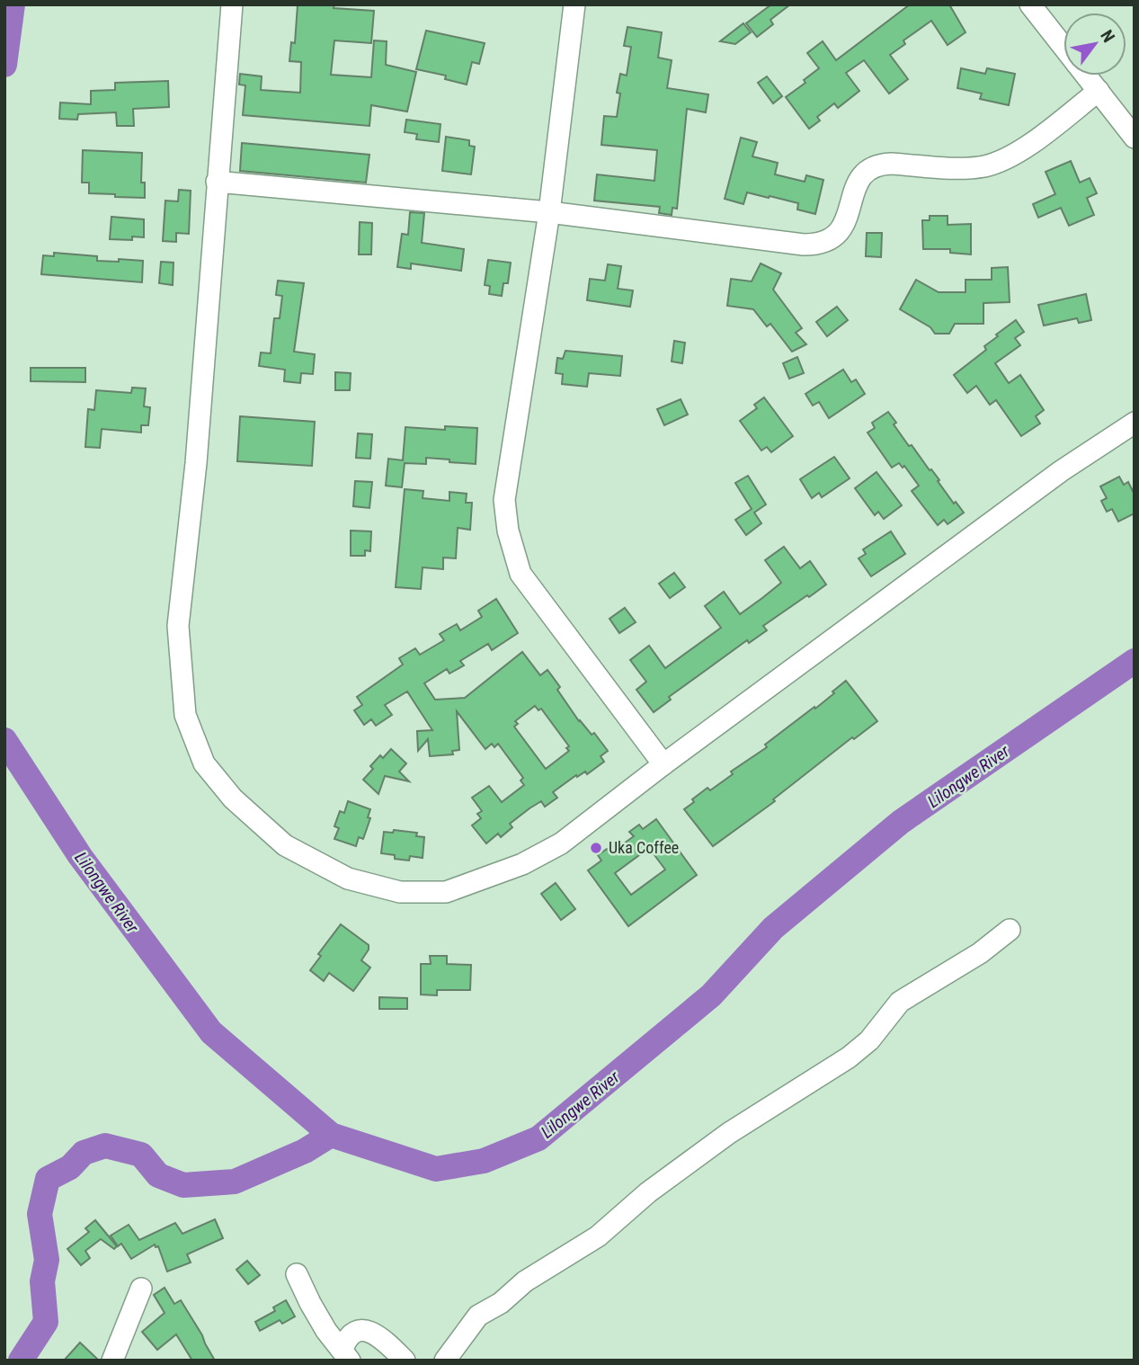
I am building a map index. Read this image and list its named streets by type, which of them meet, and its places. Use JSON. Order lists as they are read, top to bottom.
{
  "water": ["Lilongwe River"],
  "places": ["Uka Coffee"],
  "north": "top right"
}
